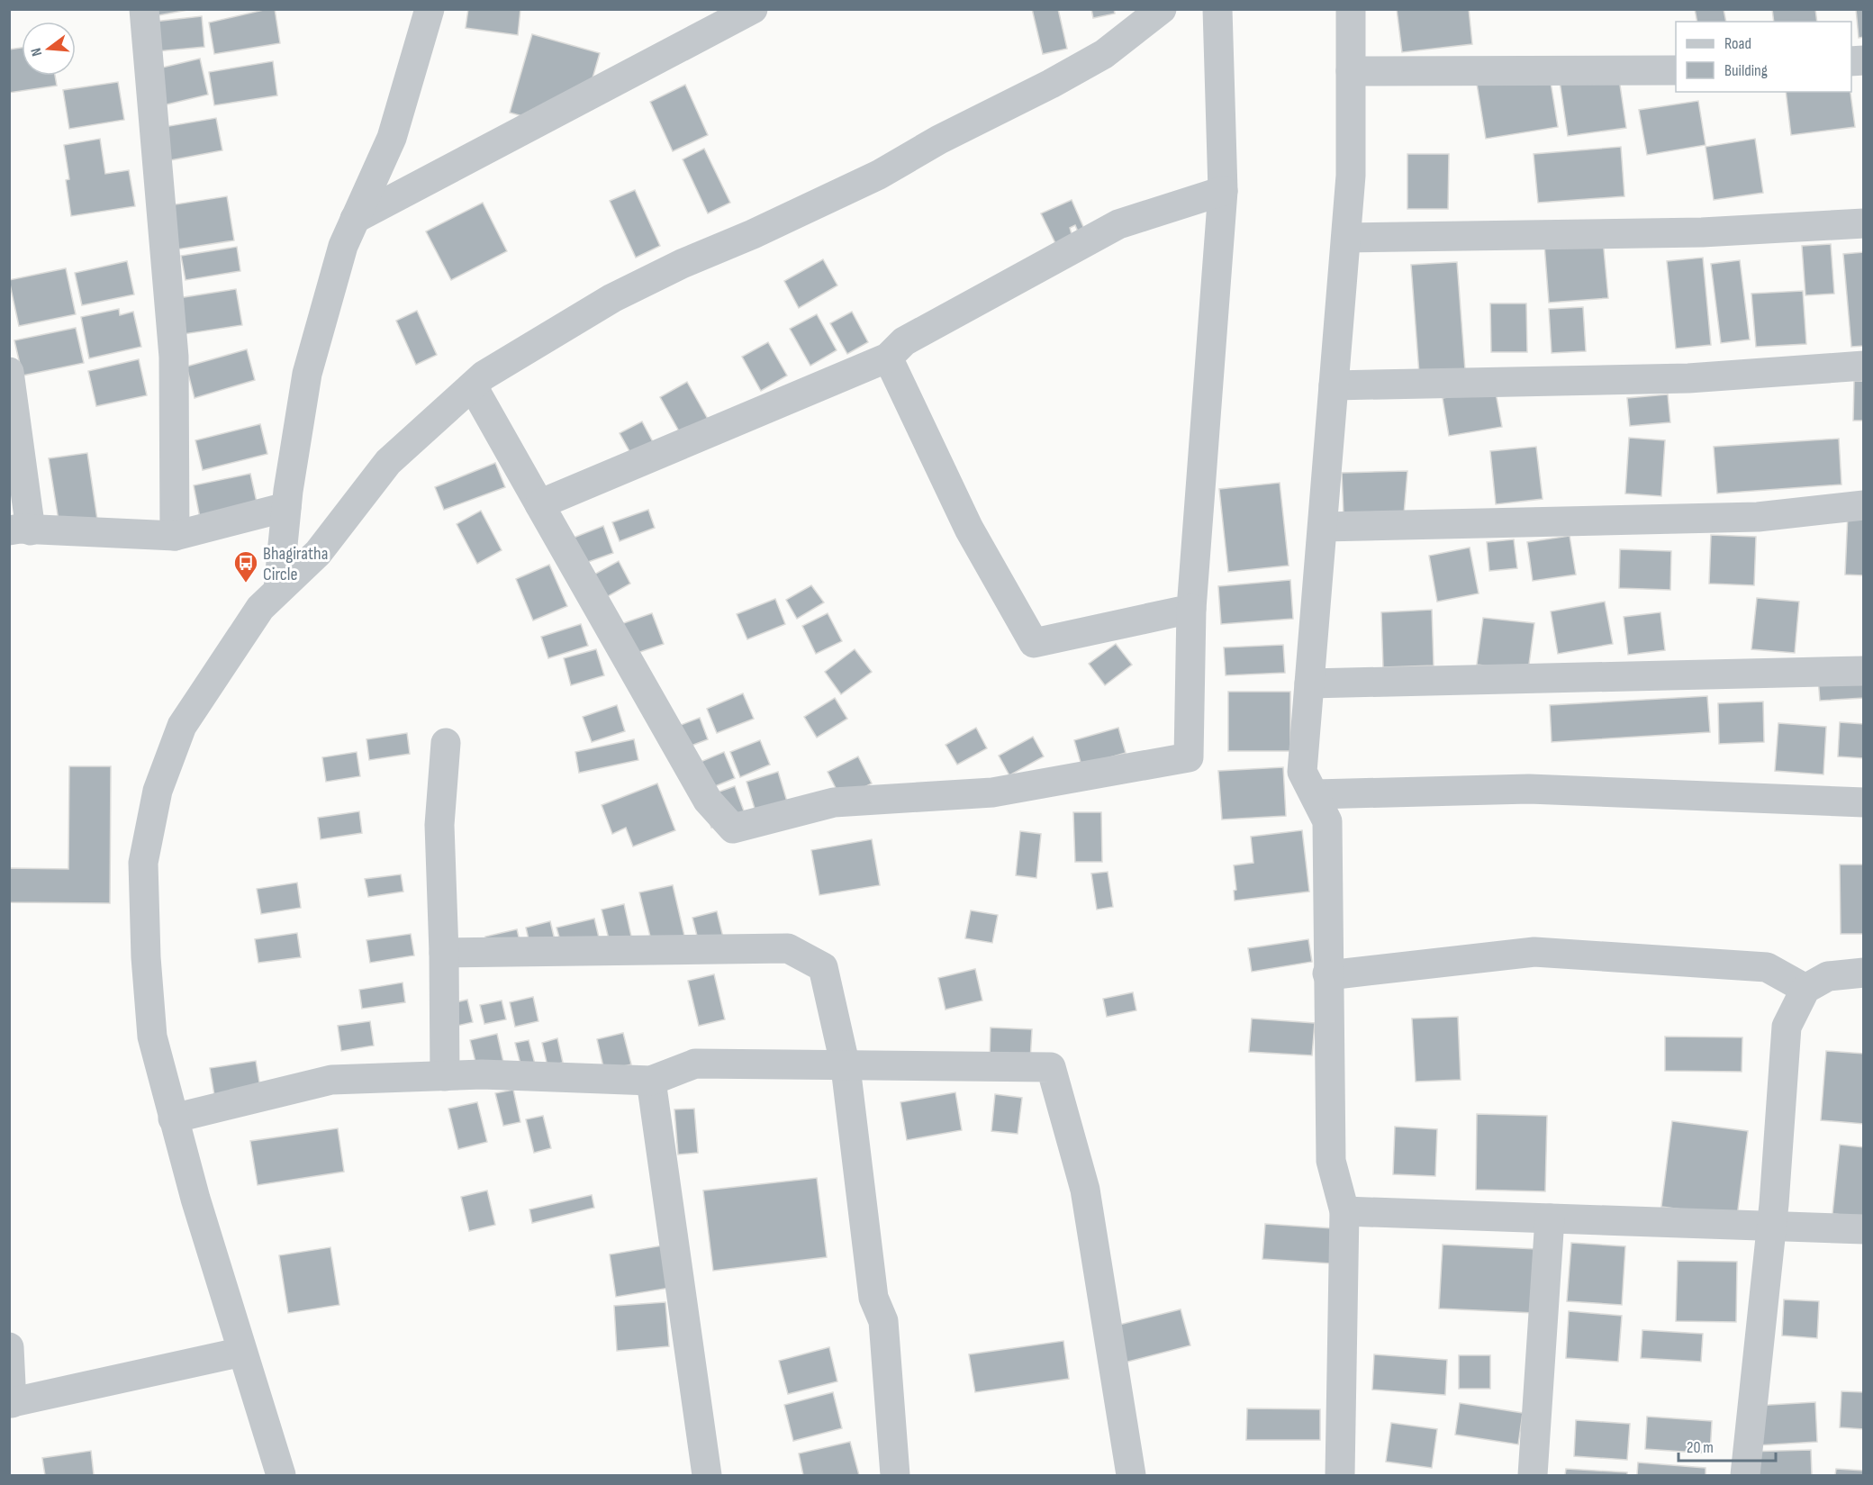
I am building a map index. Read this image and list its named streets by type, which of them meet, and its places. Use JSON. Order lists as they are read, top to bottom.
{
  "places": {
    "bus stop": ["Bhagiratha Circle"]
  },
  "legend": ["Road", "Building"],
  "scale_bar": "20 m",
  "north": "left"
}
